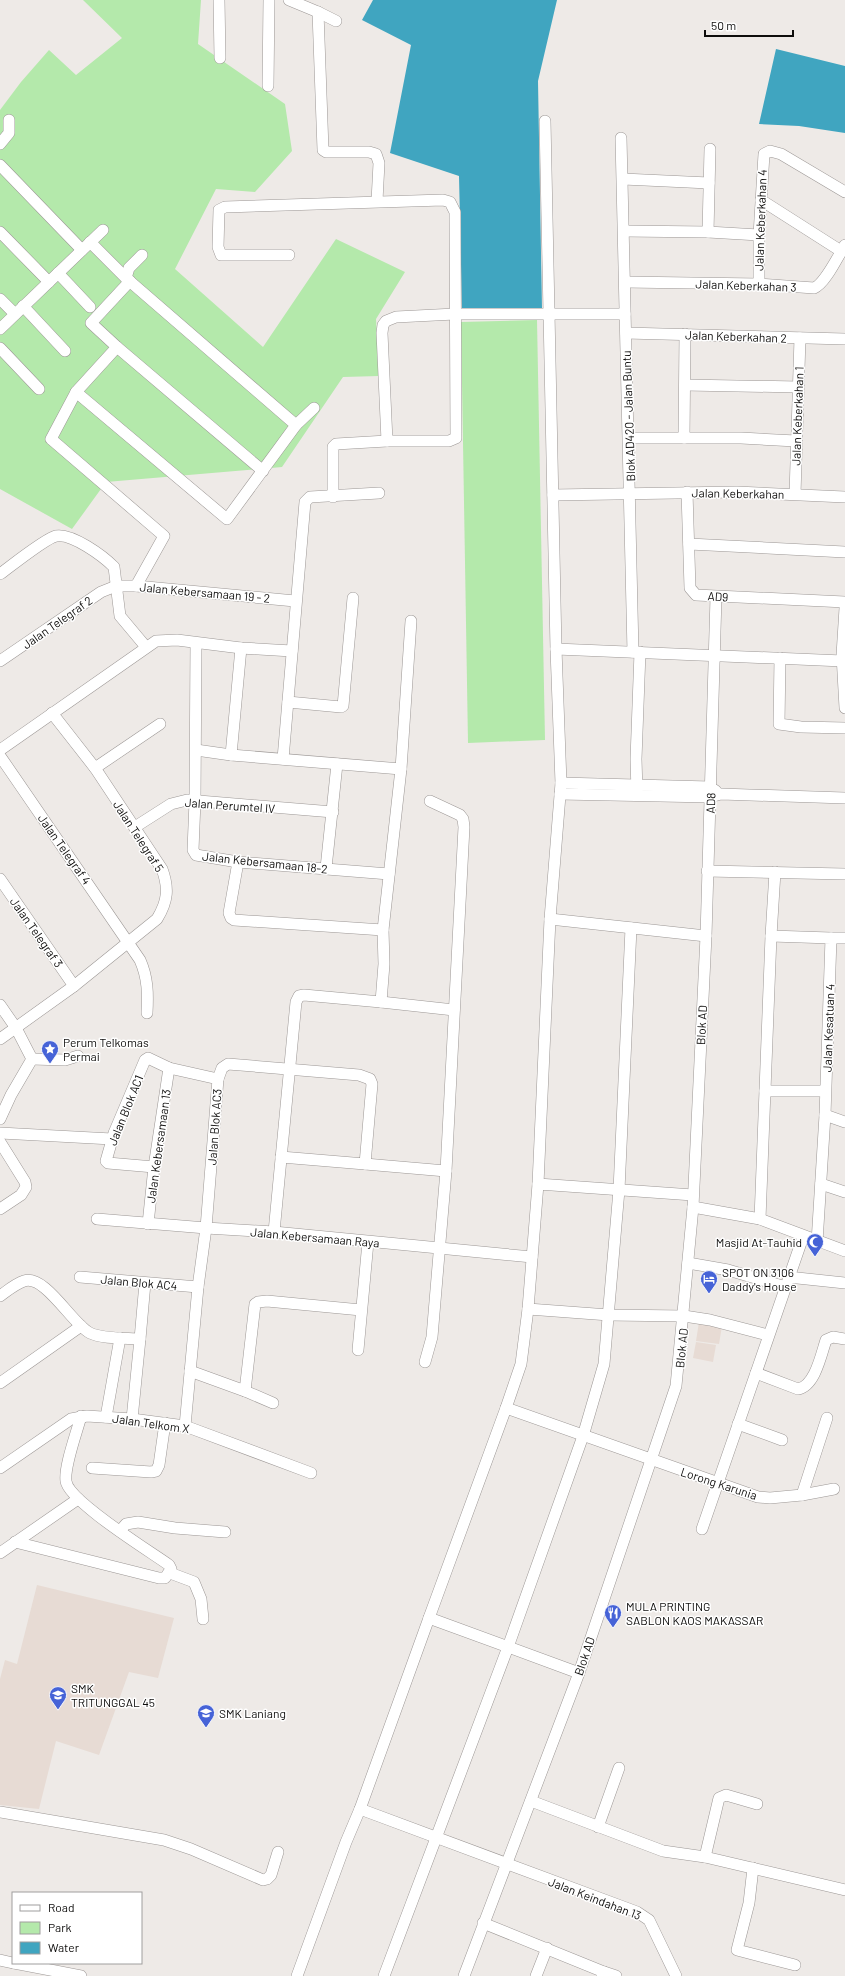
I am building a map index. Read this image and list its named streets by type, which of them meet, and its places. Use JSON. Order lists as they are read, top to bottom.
{
  "streets": {
    "street": [
      "Jalan Keberkahan 4",
      "Jalan Keberkahan 3",
      "Jalan Keberkahan 2",
      "Blok AD420 - Jalan Buntu",
      "Jalan Keberkahan 1",
      "Jalan Keberkahan",
      "Jalan Kebersamaan 19 - 2",
      "AD9",
      "Jalan Telegraf 2",
      "AD8",
      "Jalan Perumtel IV",
      "Jalan Telegraf 5",
      "Jalan Telegraf 4",
      "Jalan Kebersamaan 18-2",
      "Jalan Telegraf 3",
      "Blok AD",
      "Jalan Kesatuan 4",
      "Jalan Blok AC1",
      "Jalan Blok AC3",
      "Jalan Kebersamaan 13",
      "Jalan Kebersamaan Raya",
      "Jalan Blok AC4",
      "Jalan Telkom X",
      "Lorong Karunia",
      "Jalan Keindahan 13"
    ]
  },
  "crossings": [
    ["Jalan Keberkahan 4", "Jalan Keberkahan 3"],
    ["Jalan Keberkahan 3", "Blok AD420 - Jalan Buntu"],
    ["Jalan Keberkahan 2", "Blok AD420 - Jalan Buntu"],
    ["Jalan Keberkahan 2", "Jalan Keberkahan 1"],
    ["Blok AD420 - Jalan Buntu", "Jalan Keberkahan"],
    ["Jalan Keberkahan 1", "Jalan Keberkahan"],
    ["Jalan Keberkahan", "AD9"],
    ["Jalan Kebersamaan 19 - 2", "Jalan Telegraf 2"],
    ["AD9", "AD8"],
    ["AD8", "Blok AD"],
    ["Jalan Perumtel IV", "Jalan Telegraf 5"],
    ["Jalan Perumtel IV", "Jalan Kebersamaan 18-2"],
    ["Jalan Telegraf 5", "Jalan Telegraf 4"],
    ["Jalan Telegraf 5", "Jalan Telegraf 3"],
    ["Blok AD", "Lorong Karunia"],
    ["Blok AD", "Jalan Keindahan 13"],
    ["Jalan Blok AC1", "Jalan Blok AC3"],
    ["Jalan Blok AC1", "Jalan Kebersamaan 13"],
    ["Jalan Blok AC3", "Jalan Kebersamaan 13"],
    ["Jalan Blok AC3", "Jalan Kebersamaan Raya"],
    ["Jalan Blok AC3", "Jalan Blok AC4"],
    ["Jalan Blok AC3", "Jalan Telkom X"],
    ["Jalan Kebersamaan 13", "Jalan Kebersamaan Raya"]
  ],
  "places": {
    "place": ["Perum Telkomas Permai"],
    "mosque": ["Masjid At-Tauhid"],
    "hotel": ["SPOT ON 3106 Daddy's House"],
    "restaurant": ["MULA PRINTING SABLON KAOS MAKASSAR"],
    "school or university": ["SMK TRITUNGGAL 45", "SMK Laniang"]
  },
  "legend": ["Road", "Park", "Water"],
  "scale_bar": "50 m"
}
